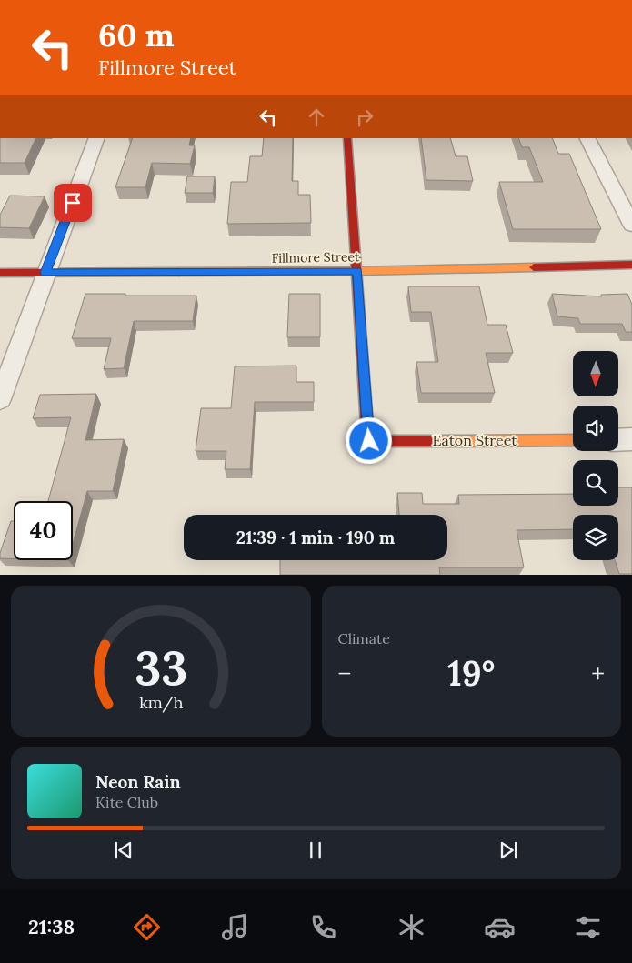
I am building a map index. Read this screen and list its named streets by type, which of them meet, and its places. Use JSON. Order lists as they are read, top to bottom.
{
  "streets": {
    "street": ["Fillmore Street", "Eaton Street"]
  },
  "crossings": [
    ["Fillmore Street", "Eaton Street"]
  ],
  "north": "bottom",
  "page": {
    "turn": ["60 m", "Fillmore Street"],
    "limit": "40",
    "trip": "21:39 · 1 min · 190 m",
    "tile": "Climate",
    "heat": ["−", "19°", "+"],
    "song": ["Neon Rain", "Kite Club"],
    "tabs": "21:38",
    "gauge": ["33", "km/h"]
  }
}
